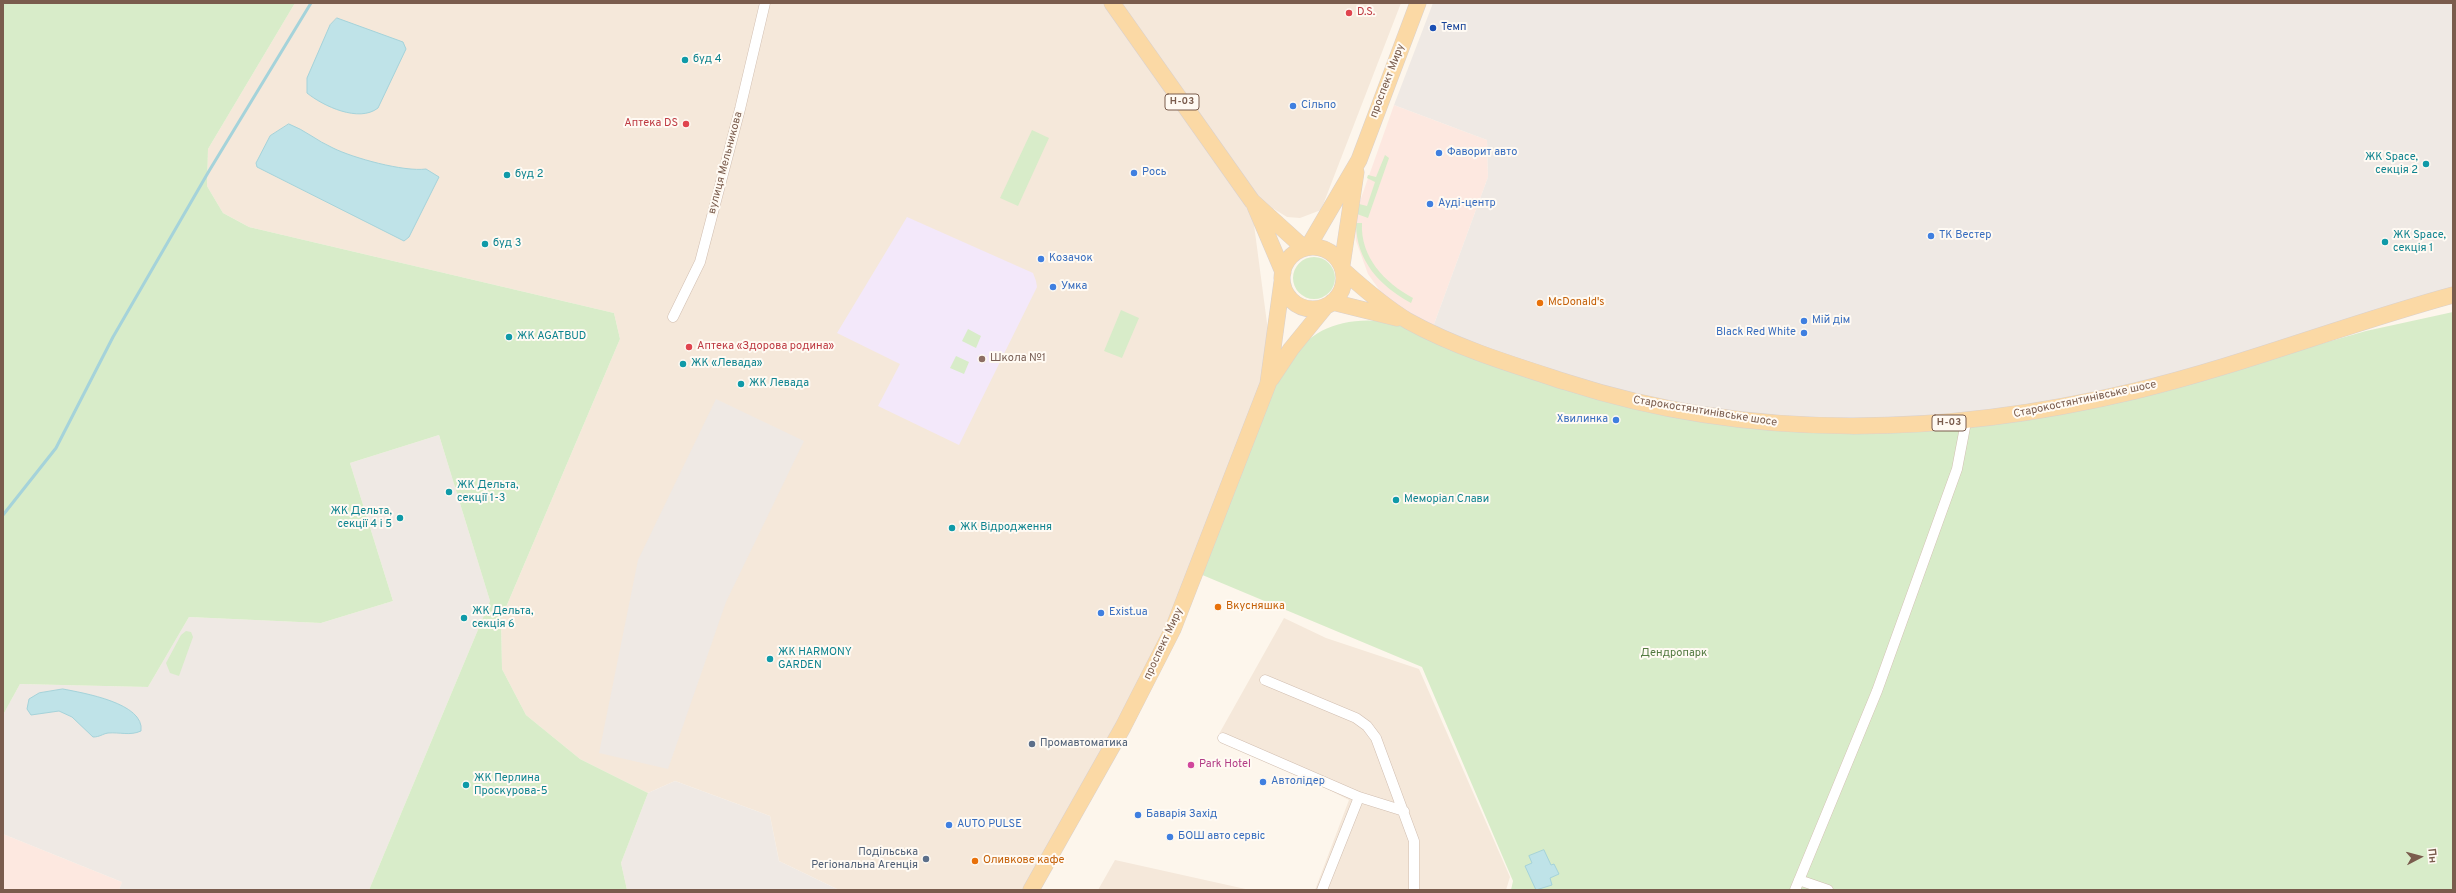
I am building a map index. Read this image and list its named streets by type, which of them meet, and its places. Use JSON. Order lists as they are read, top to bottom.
{
  "streets": {
    "main road": ["проспект Миру", "Н-03", "Старокостянтинівське шосе"],
    "street": ["вулиця Мельникова"]
  },
  "crossings": [
    ["проспект Миру", "Н-03"],
    ["Н-03", "Старокостянтинівське шосе"]
  ],
  "parks": ["Дендропарк"],
  "places": [
    "D.S.",
    "Темп",
    "буд 4",
    "Сільпо",
    "Аптека DS",
    "Фаворит авто",
    "ЖК Space, секція 2",
    "Рось",
    "буд 2",
    "Ауді-центр",
    "ТК Вестер",
    "ЖК Space, секція 1",
    "буд 3",
    "Козачок",
    "Умка",
    "McDonald's",
    "Мій дім",
    "Black Red White",
    "ЖК AGATBUD",
    "Аптека «Здорова родина»",
    "Школа №1",
    "ЖК «Левада»",
    "ЖК Левада",
    "Хвилинка",
    "ЖК Дельта, секції 1-3",
    "Меморіал Слави",
    "ЖК Дельта, секції 4 і 5",
    "ЖК Відродження",
    "Вкусняшка",
    "Exist.ua",
    "ЖК Дельта, секція 6",
    "ЖК HARMONY GARDEN",
    "Промавтоматика",
    "Park Hotel",
    "Автолідер",
    "ЖК Перлина Проскурова-5",
    "Баварія Захід",
    "AUTO PULSE",
    "БОШ авто сервіс",
    "Подільська Регіональна Агенція",
    "Оливкове кафе"
  ],
  "north": "right"
}
